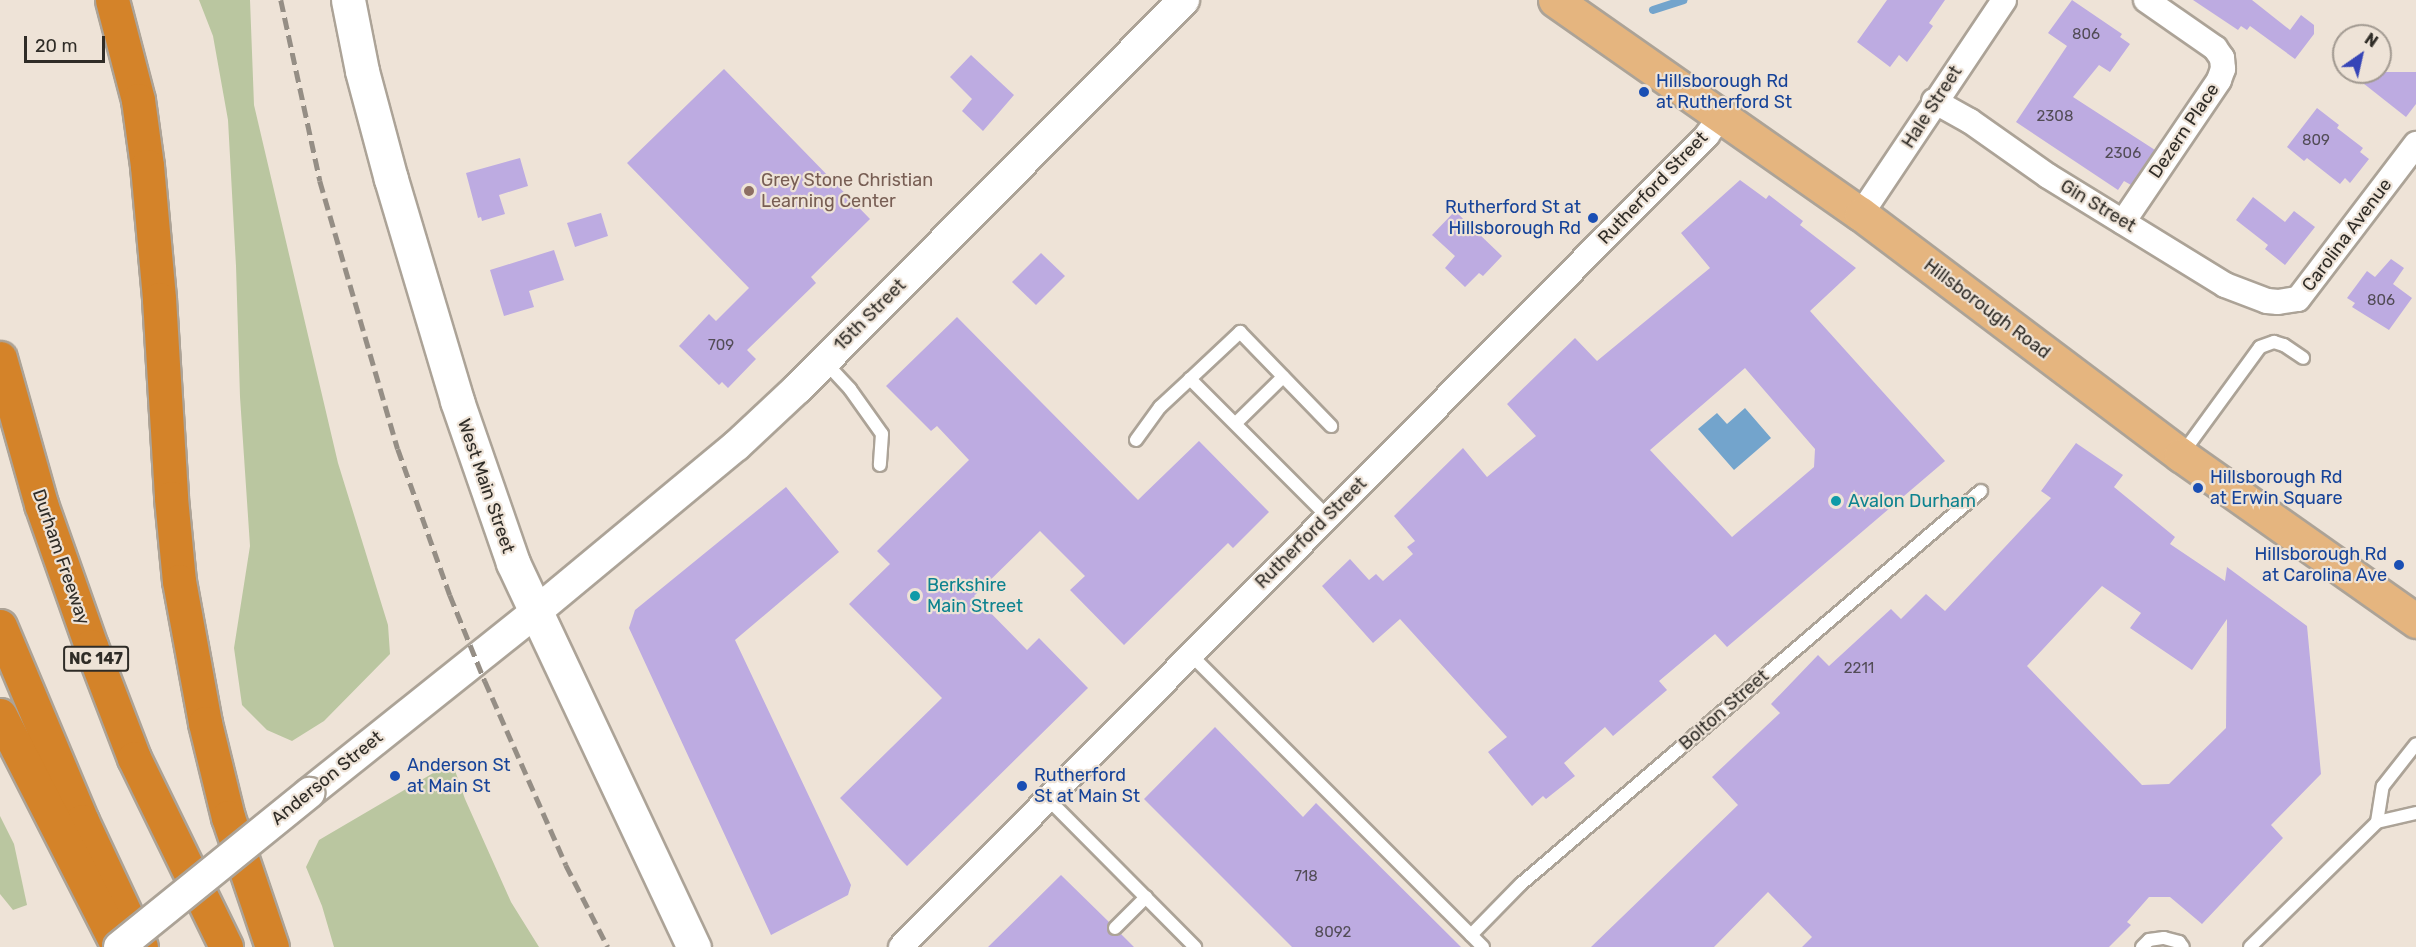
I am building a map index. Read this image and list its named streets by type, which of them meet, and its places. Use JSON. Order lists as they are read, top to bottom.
{
  "streets": {
    "highway": ["Durham Freeway", "NC 147"],
    "main road": ["Hillsborough Road", "West Main Street"],
    "street": [
      "Hale Street",
      "Dezern Place",
      "Rutherford Street",
      "Gin Street",
      "Carolina Avenue",
      "15th Street",
      "Anderson Street"
    ],
    "lane": ["Bolton Street"]
  },
  "crossings": [
    ["Hale Street", "Gin Street"],
    ["Hale Street", "Hillsborough Road"],
    ["Dezern Place", "Gin Street"],
    ["Rutherford Street", "Hillsborough Road"],
    ["Gin Street", "Carolina Avenue"],
    ["15th Street", "West Main Street"],
    ["15th Street", "Anderson Street"],
    ["West Main Street", "Anderson Street"]
  ],
  "places": [
    "Hillsborough Rd at Rutherford St",
    "Grey Stone Christian Learning Center",
    "Rutherford St at Hillsborough Rd",
    "Hillsborough Rd at Erwin Square",
    "Avalon Durham",
    "Hillsborough Rd at Carolina Ave",
    "Berkshire Main Street",
    "Anderson St at Main St",
    "Rutherford St at Main St"
  ],
  "house_numbers": [
    "806",
    "2308",
    "809",
    "2306",
    "806",
    "709",
    "2211",
    "718",
    "8092"
  ],
  "scale_bar": "20 m",
  "north": "top right"
}
